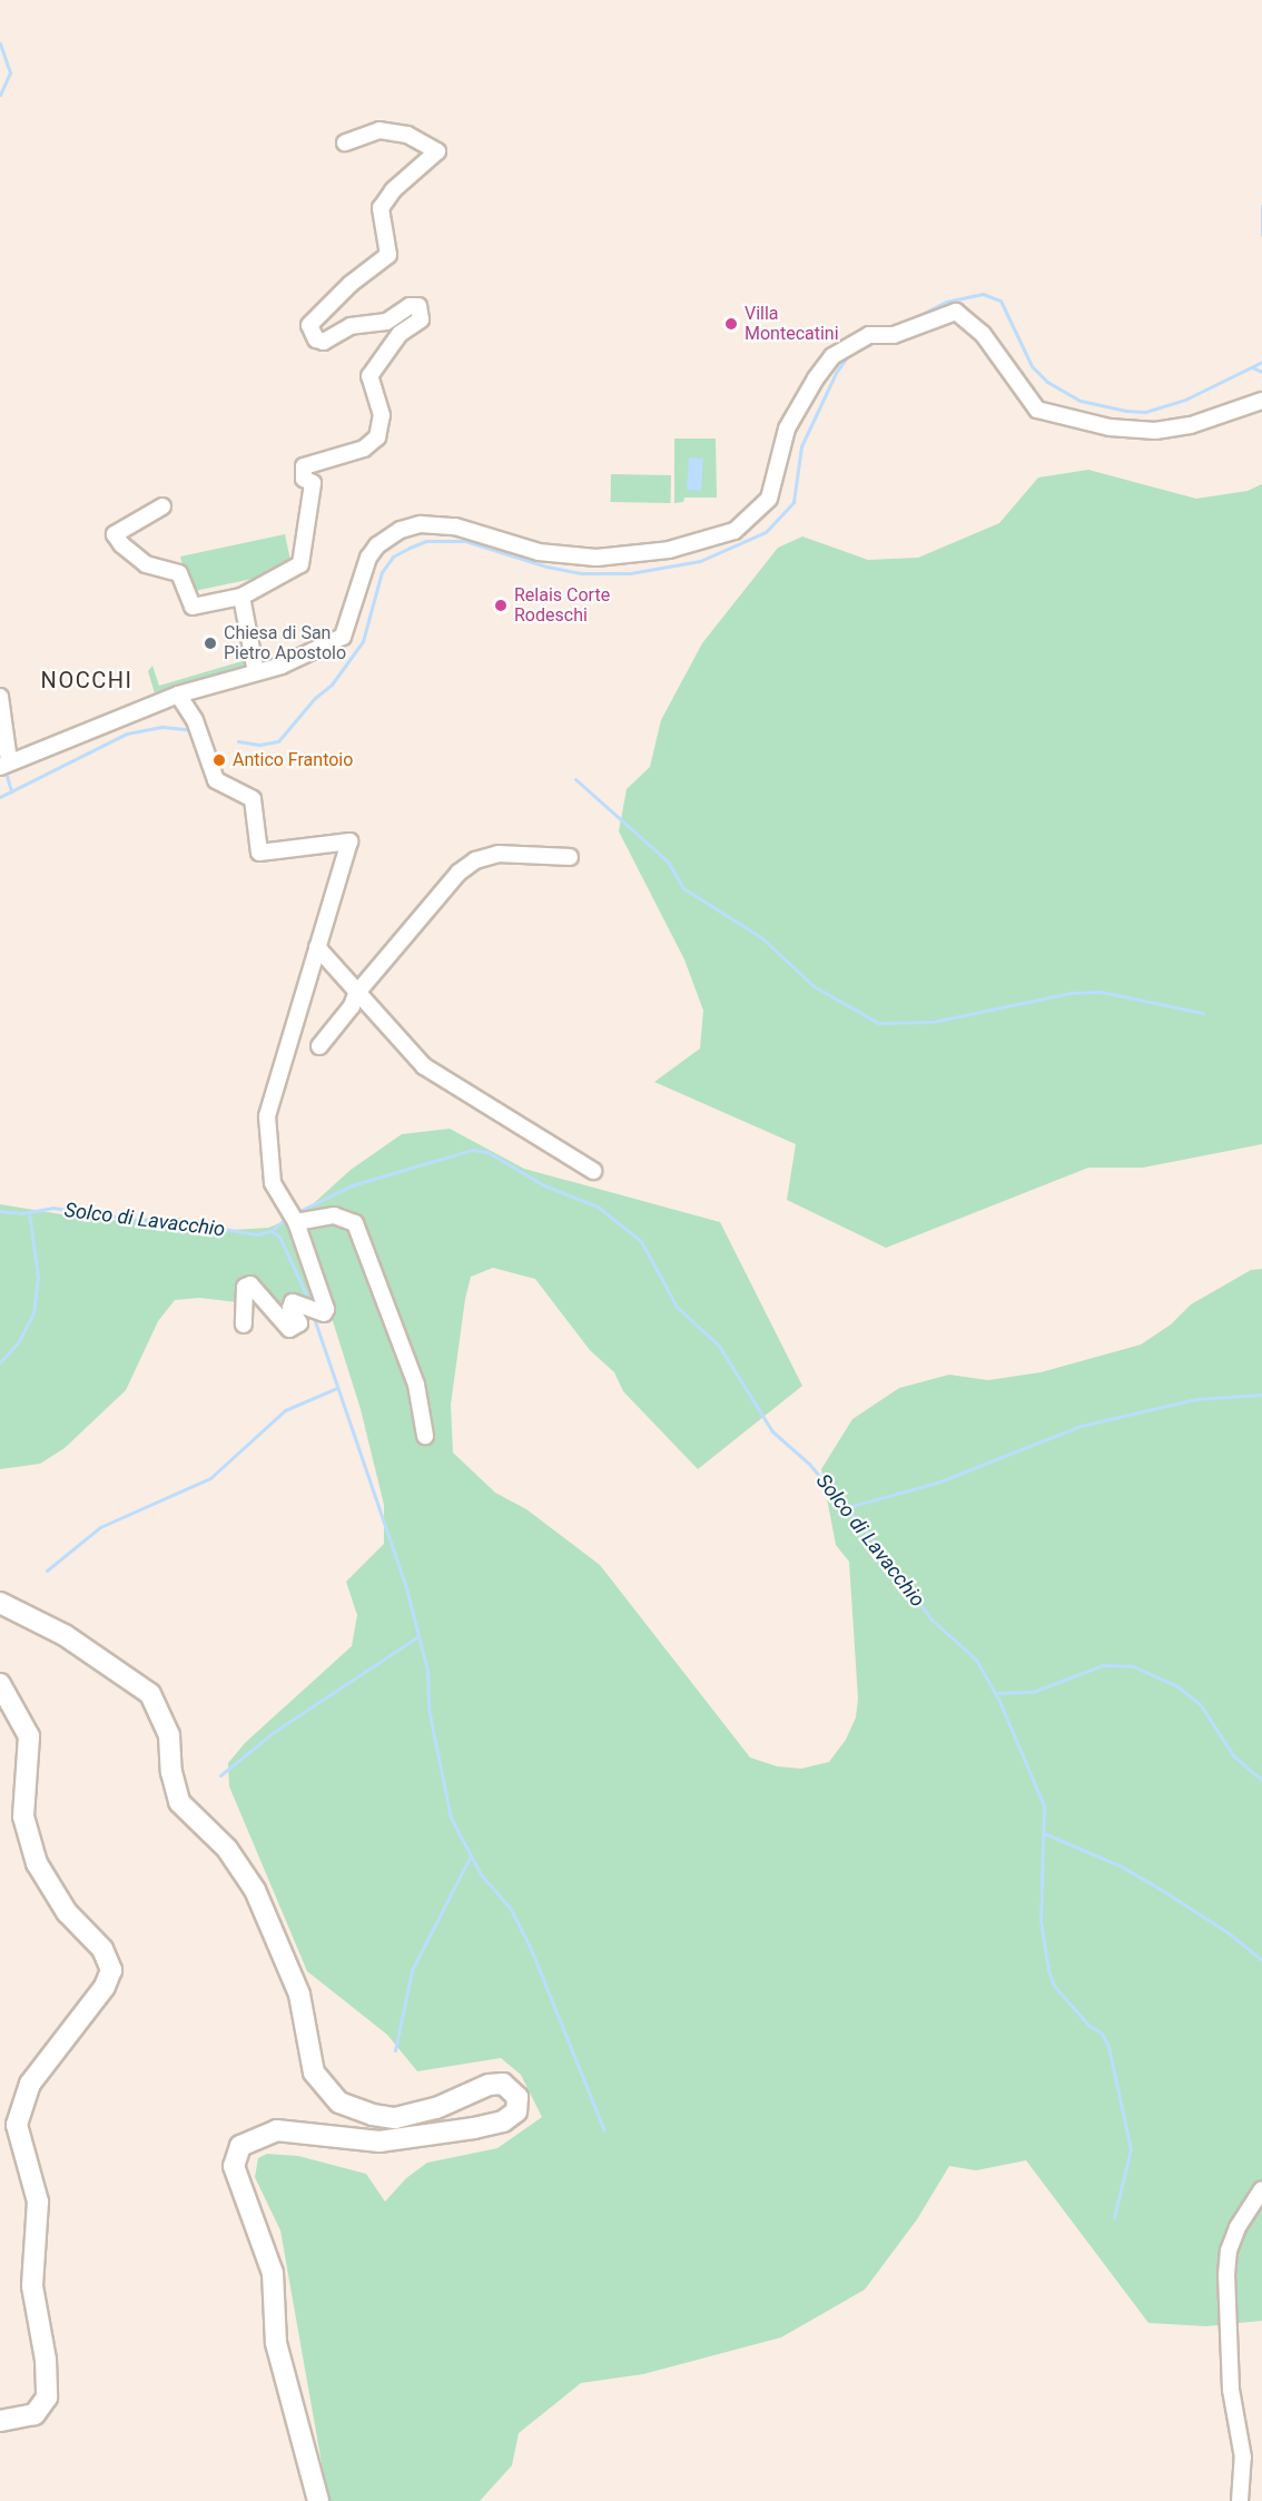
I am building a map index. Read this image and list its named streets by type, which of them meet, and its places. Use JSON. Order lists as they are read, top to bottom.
{
  "districts": ["NOCCHI"],
  "water": ["Solco di Lavacchio"],
  "places": [
    "Villa Montecatini",
    "Relais Corte Rodeschi",
    "Chiesa di San Pietro Apostolo",
    "Antico Frantoio"
  ]
}
